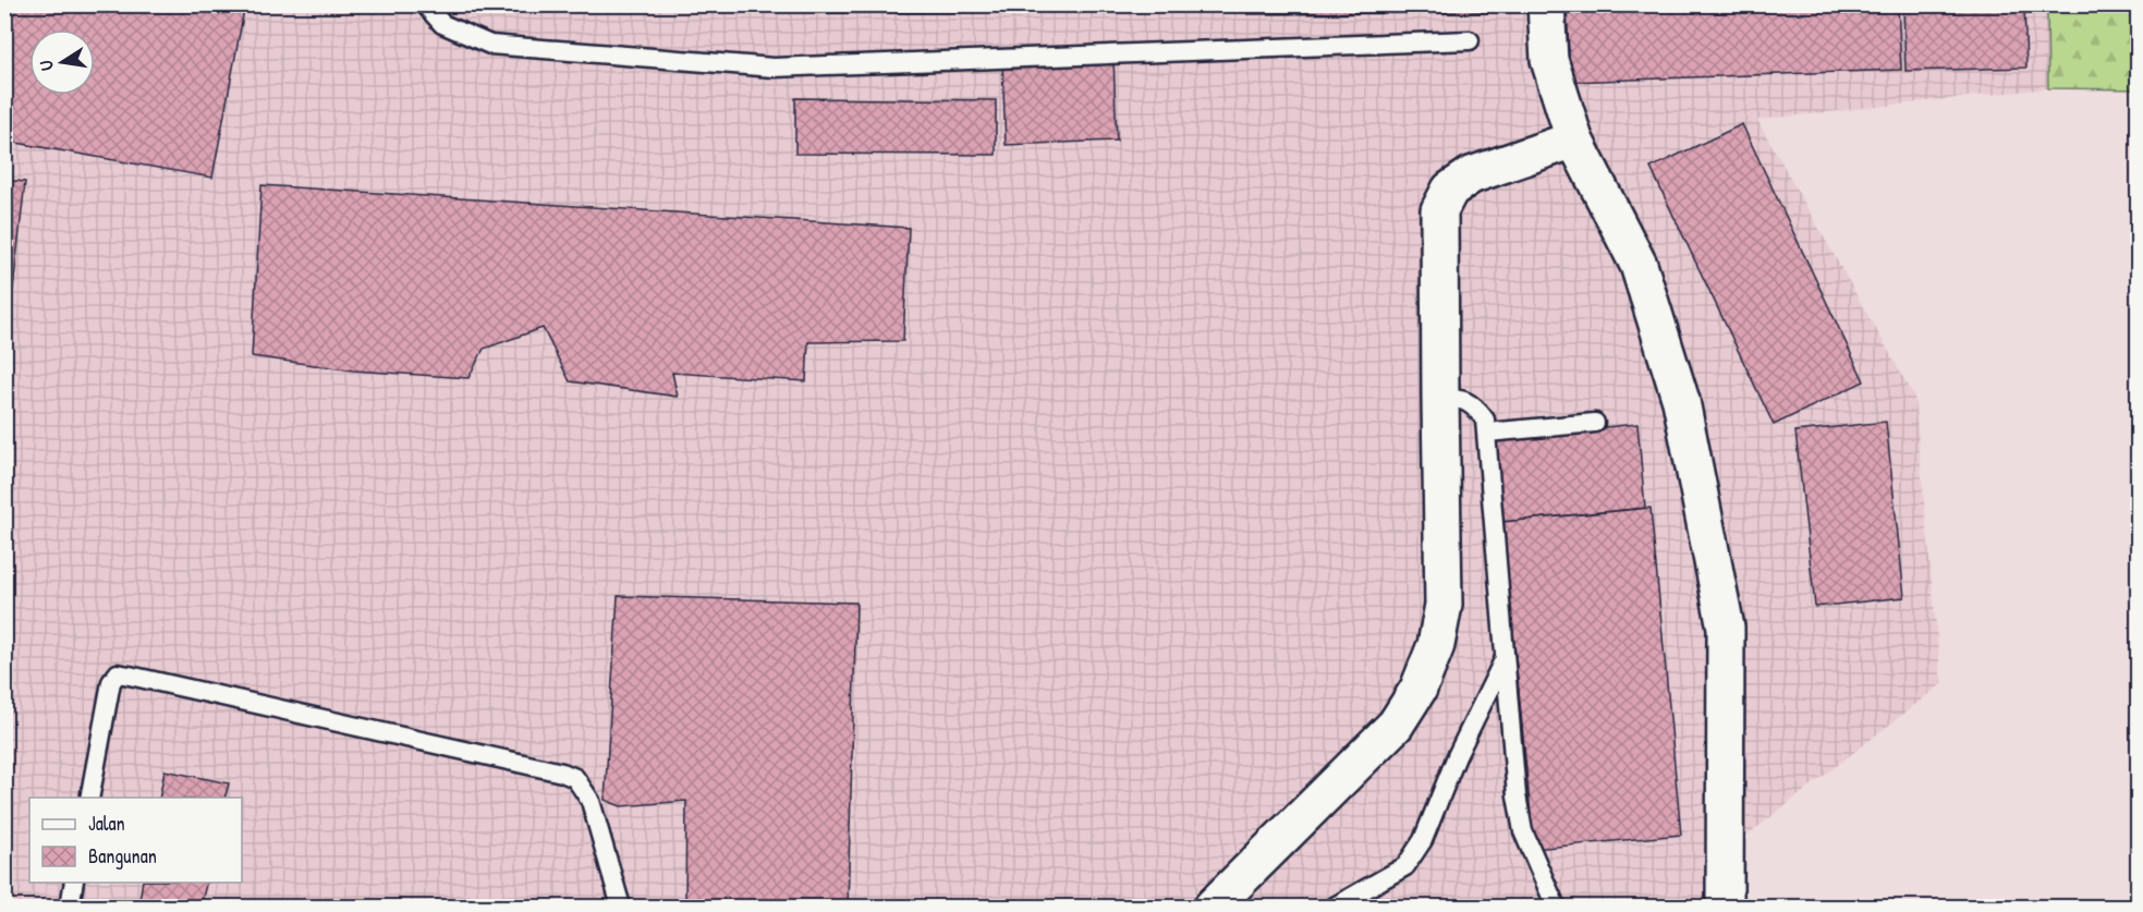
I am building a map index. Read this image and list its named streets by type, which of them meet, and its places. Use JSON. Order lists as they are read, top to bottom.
{
  "legend": ["Jalan", "Bangunan"],
  "north": "left"
}
